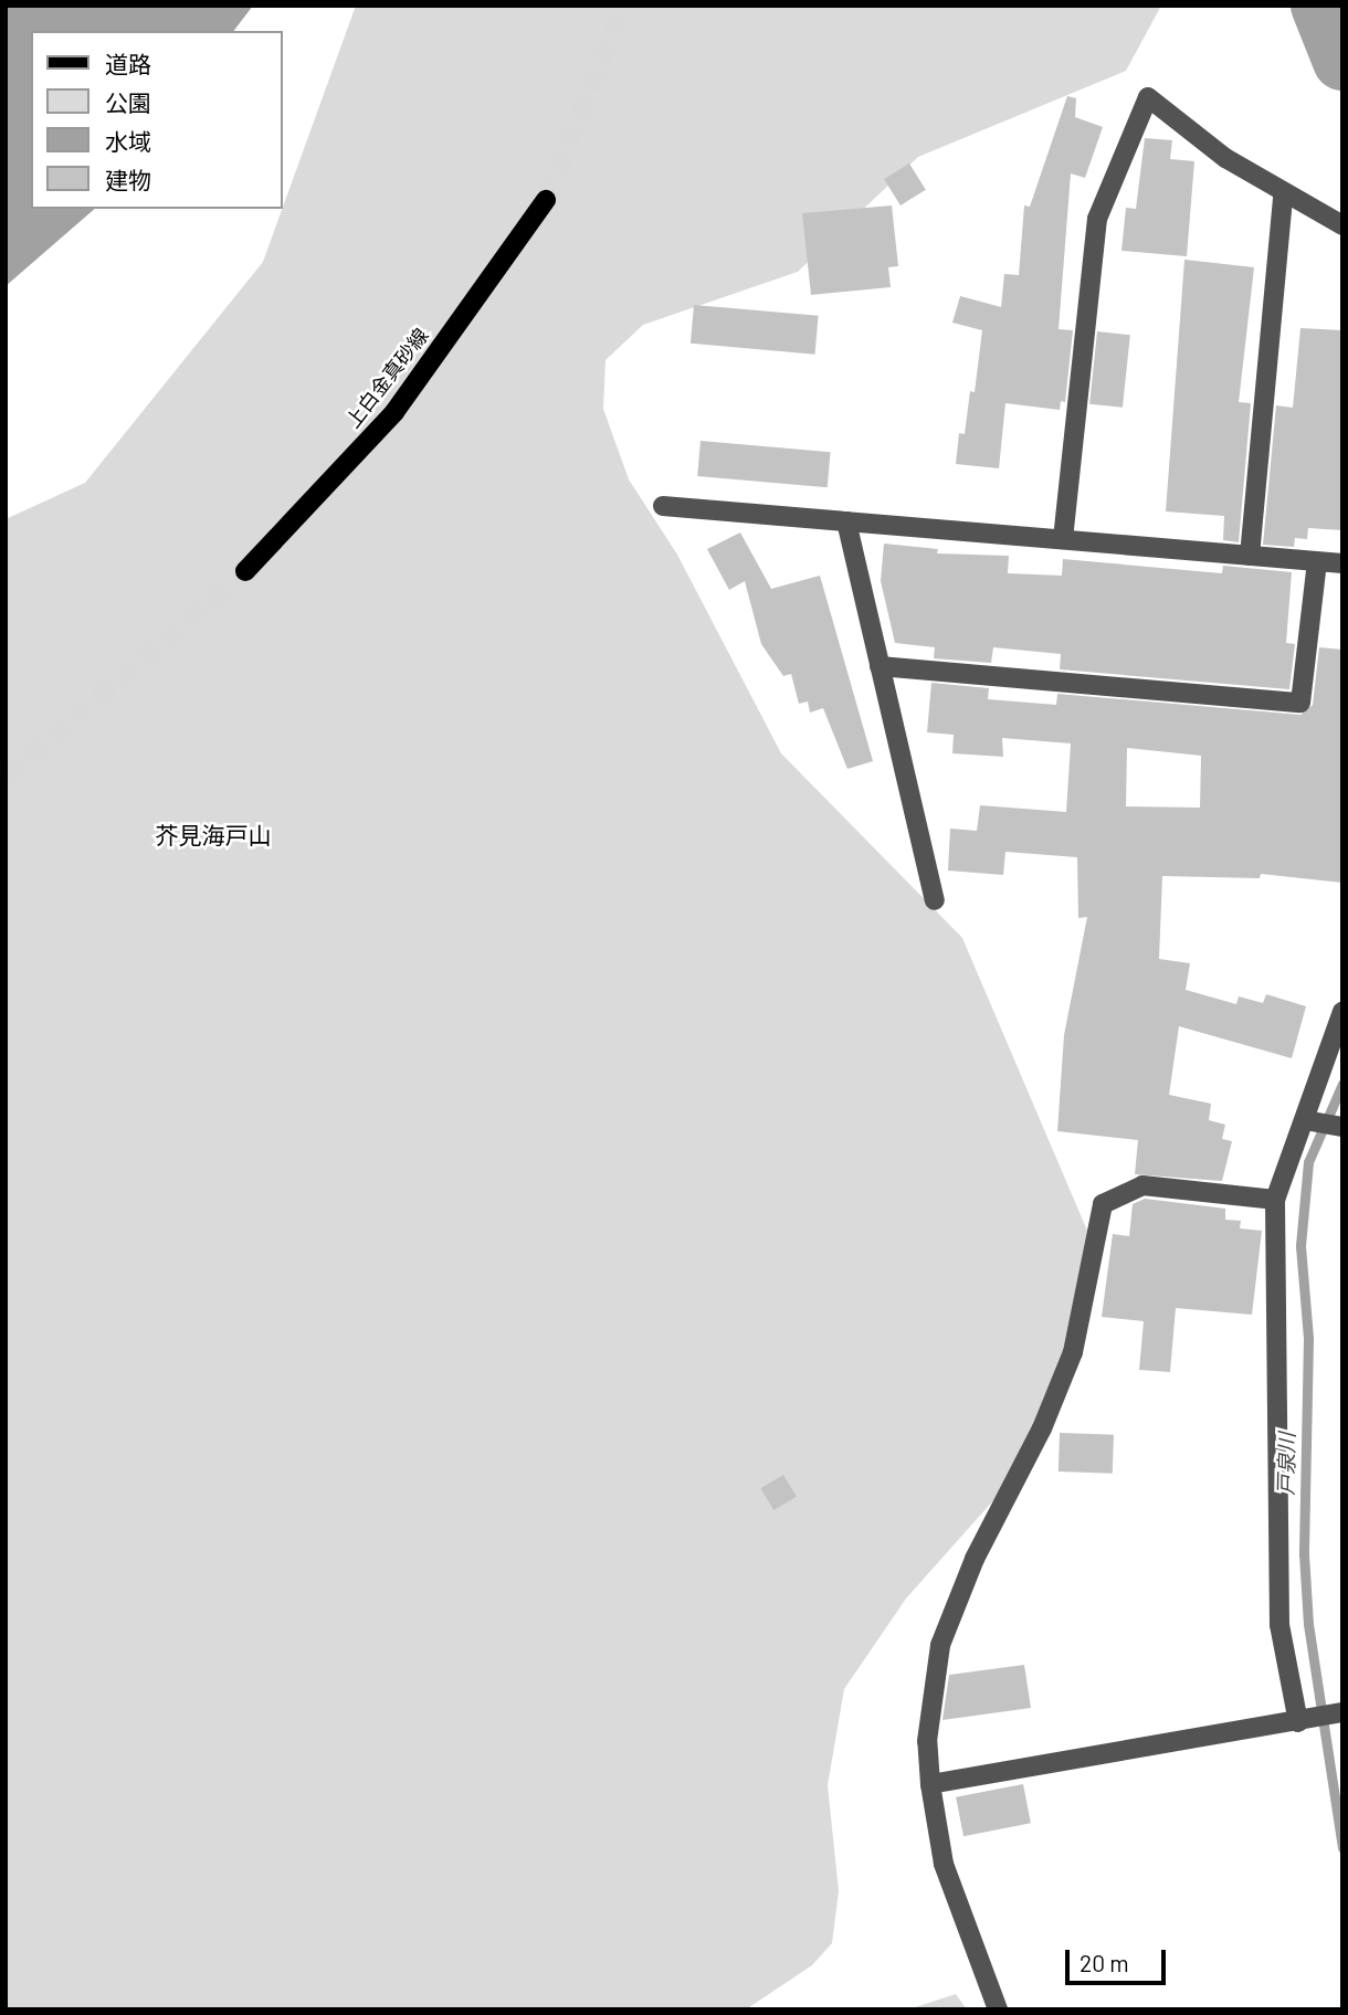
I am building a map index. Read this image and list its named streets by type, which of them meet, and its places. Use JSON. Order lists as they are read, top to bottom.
{
  "streets": {
    "main road": ["上白金真砂線"]
  },
  "districts": ["芥見海戸山"],
  "water": ["戸泉川"],
  "legend": [
    "道路",
    "公園",
    "水域",
    "建物"
  ],
  "scale_bar": "20 m"
}
